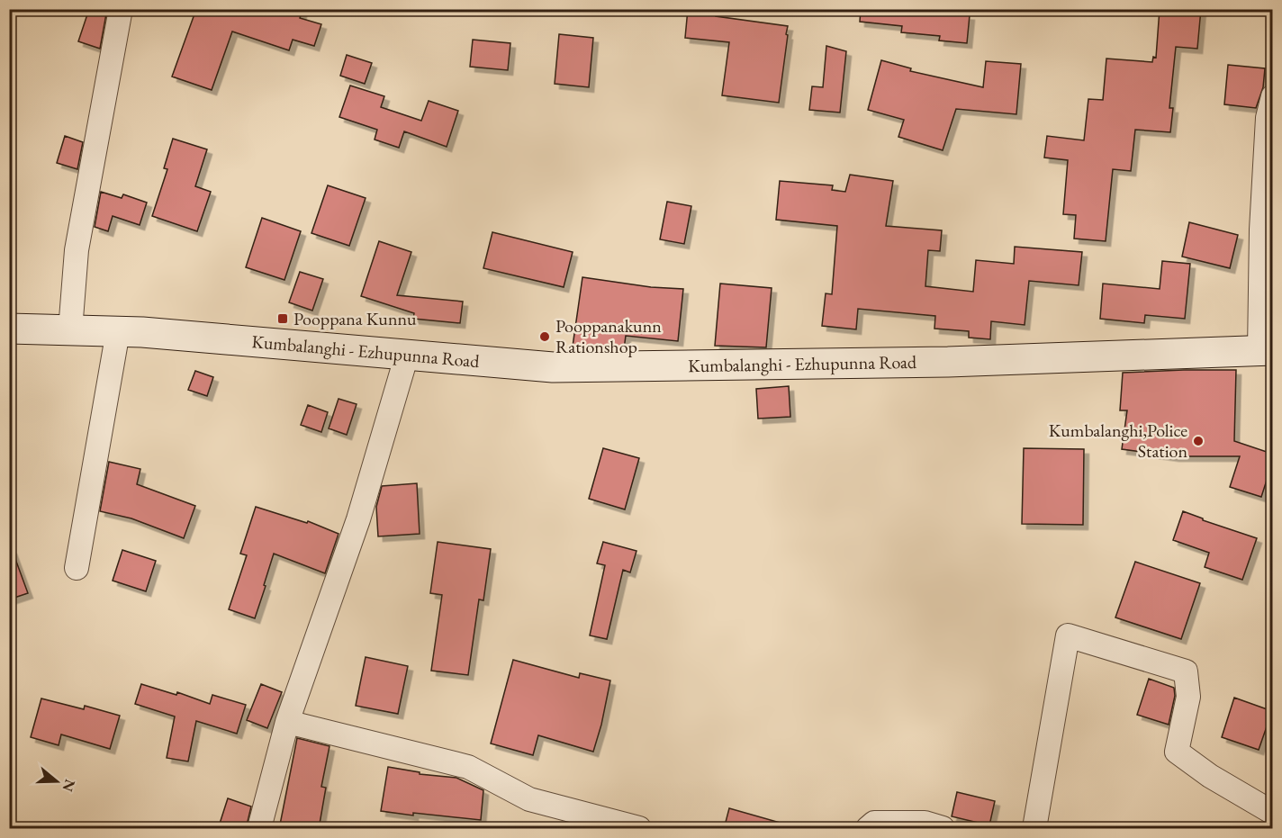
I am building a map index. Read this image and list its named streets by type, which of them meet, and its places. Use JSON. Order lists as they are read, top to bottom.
{
  "streets": {
    "main road": ["Kumbalanghi - Ezhupunna Road"]
  },
  "places": {
    "transit": ["Pooppana Kunnu"],
    "other": ["Pooppanakunn Rationshop", "Kumbalanghi,Police Station"]
  },
  "north": "right"
}
